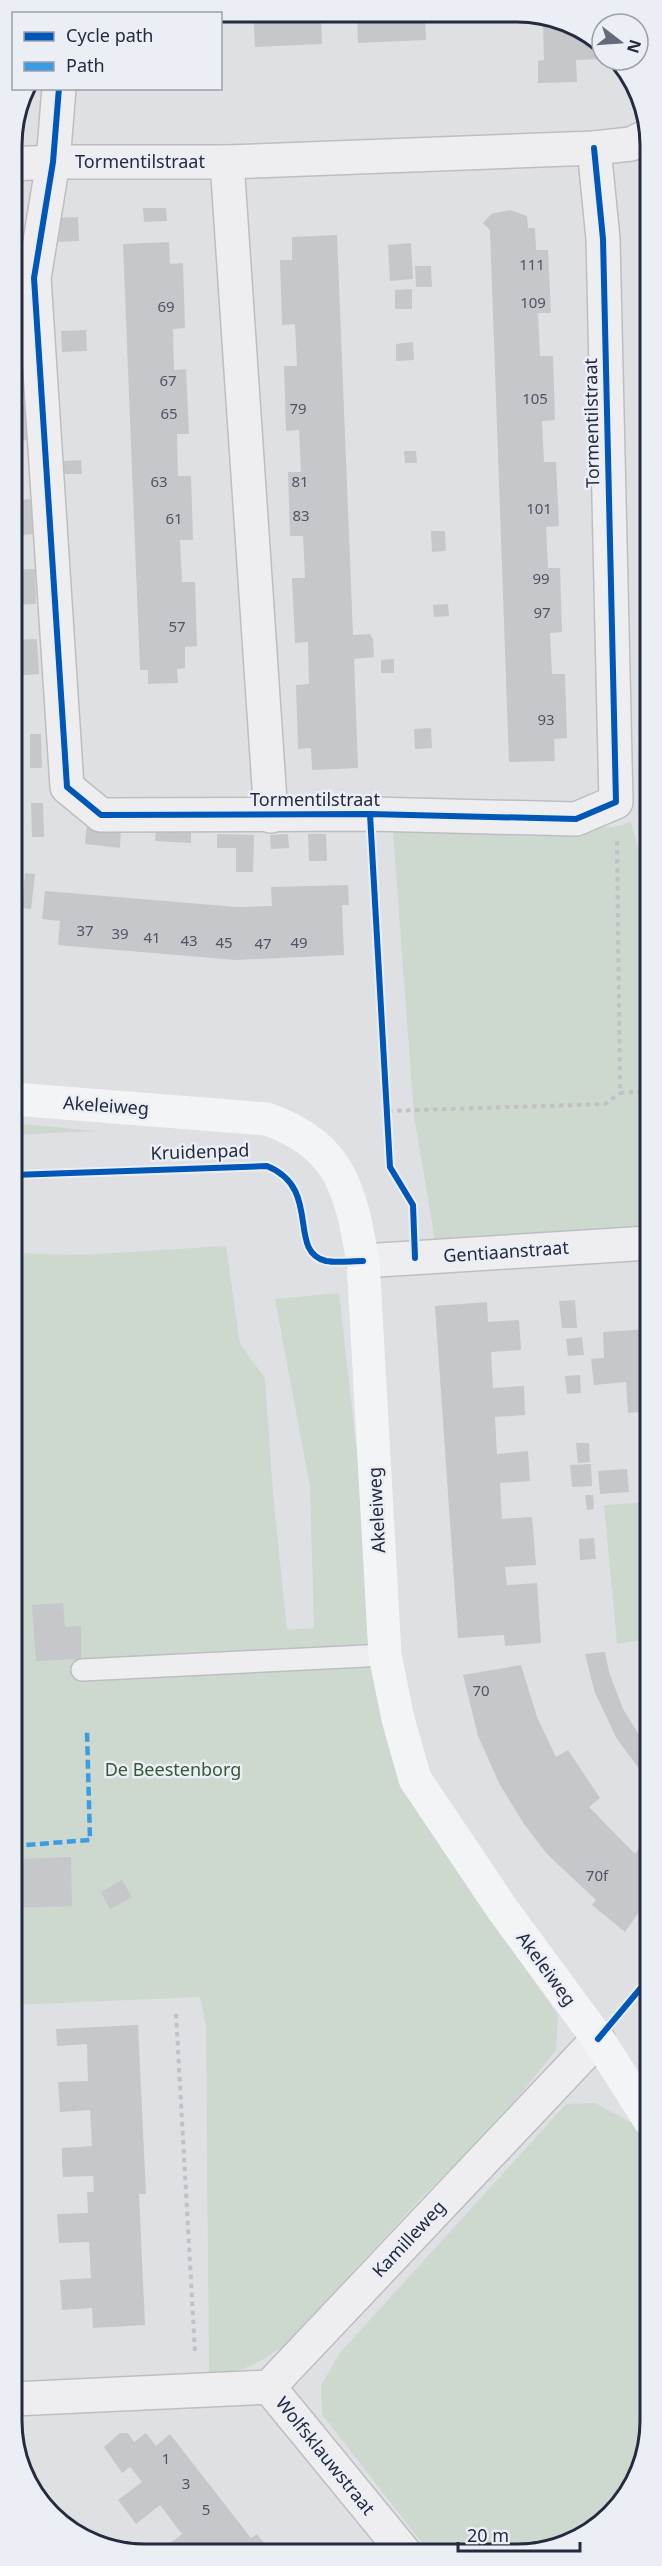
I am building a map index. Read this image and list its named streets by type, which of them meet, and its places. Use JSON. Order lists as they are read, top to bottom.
{
  "streets": {
    "street": [
      "Tormentilstraat",
      "Akeleiweg",
      "Gentiaanstraat",
      "Kamilleweg",
      "Wolfsklauwstraat"
    ],
    "cycle path": ["Kruidenpad"]
  },
  "crossings": [
    ["Akeleiweg", "Gentiaanstraat"],
    ["Akeleiweg", "Kamilleweg"],
    ["Kamilleweg", "Wolfsklauwstraat"]
  ],
  "parks": ["De Beestenborg"],
  "house_numbers": [
    "111",
    "109",
    "69",
    "67",
    "105",
    "79",
    "65",
    "63",
    "81",
    "101",
    "83",
    "61",
    "99",
    "97",
    "57",
    "93",
    "37",
    "39",
    "41",
    "43",
    "45",
    "49",
    "47",
    "70",
    "70f",
    "1",
    "3",
    "5"
  ],
  "legend": ["Cycle path", "Path"],
  "scale_bar": "20 m",
  "north": "right"
}
